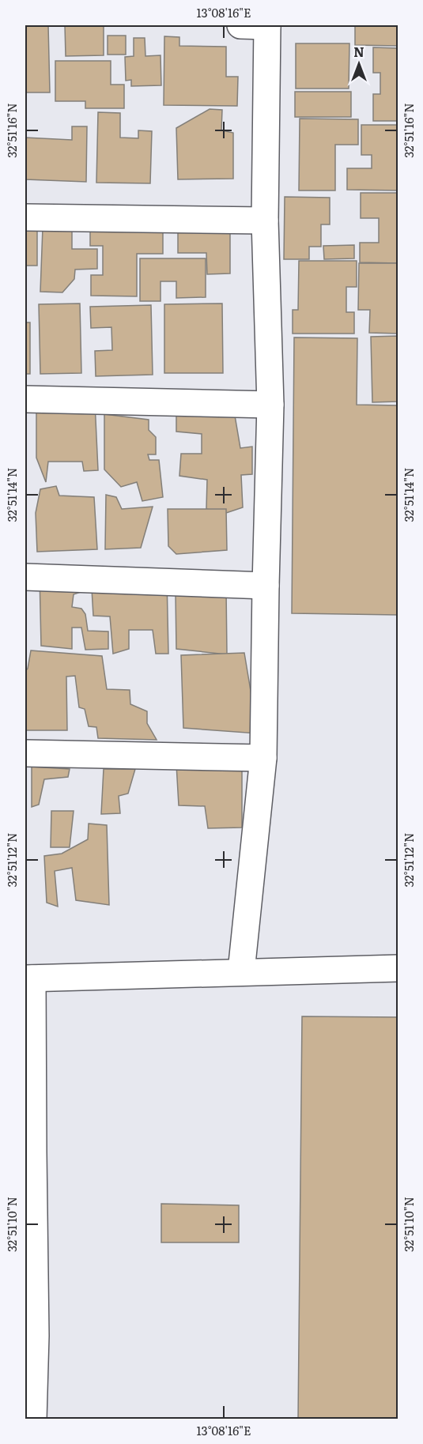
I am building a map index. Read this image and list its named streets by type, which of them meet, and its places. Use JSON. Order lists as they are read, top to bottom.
{
  "north": "top",
  "coordinates": [
    "13°08'16\"E",
    "32°51'16\"N",
    "32°51'14\"N",
    "32°51'12\"N",
    "32°51'10\"N"
  ]
}
